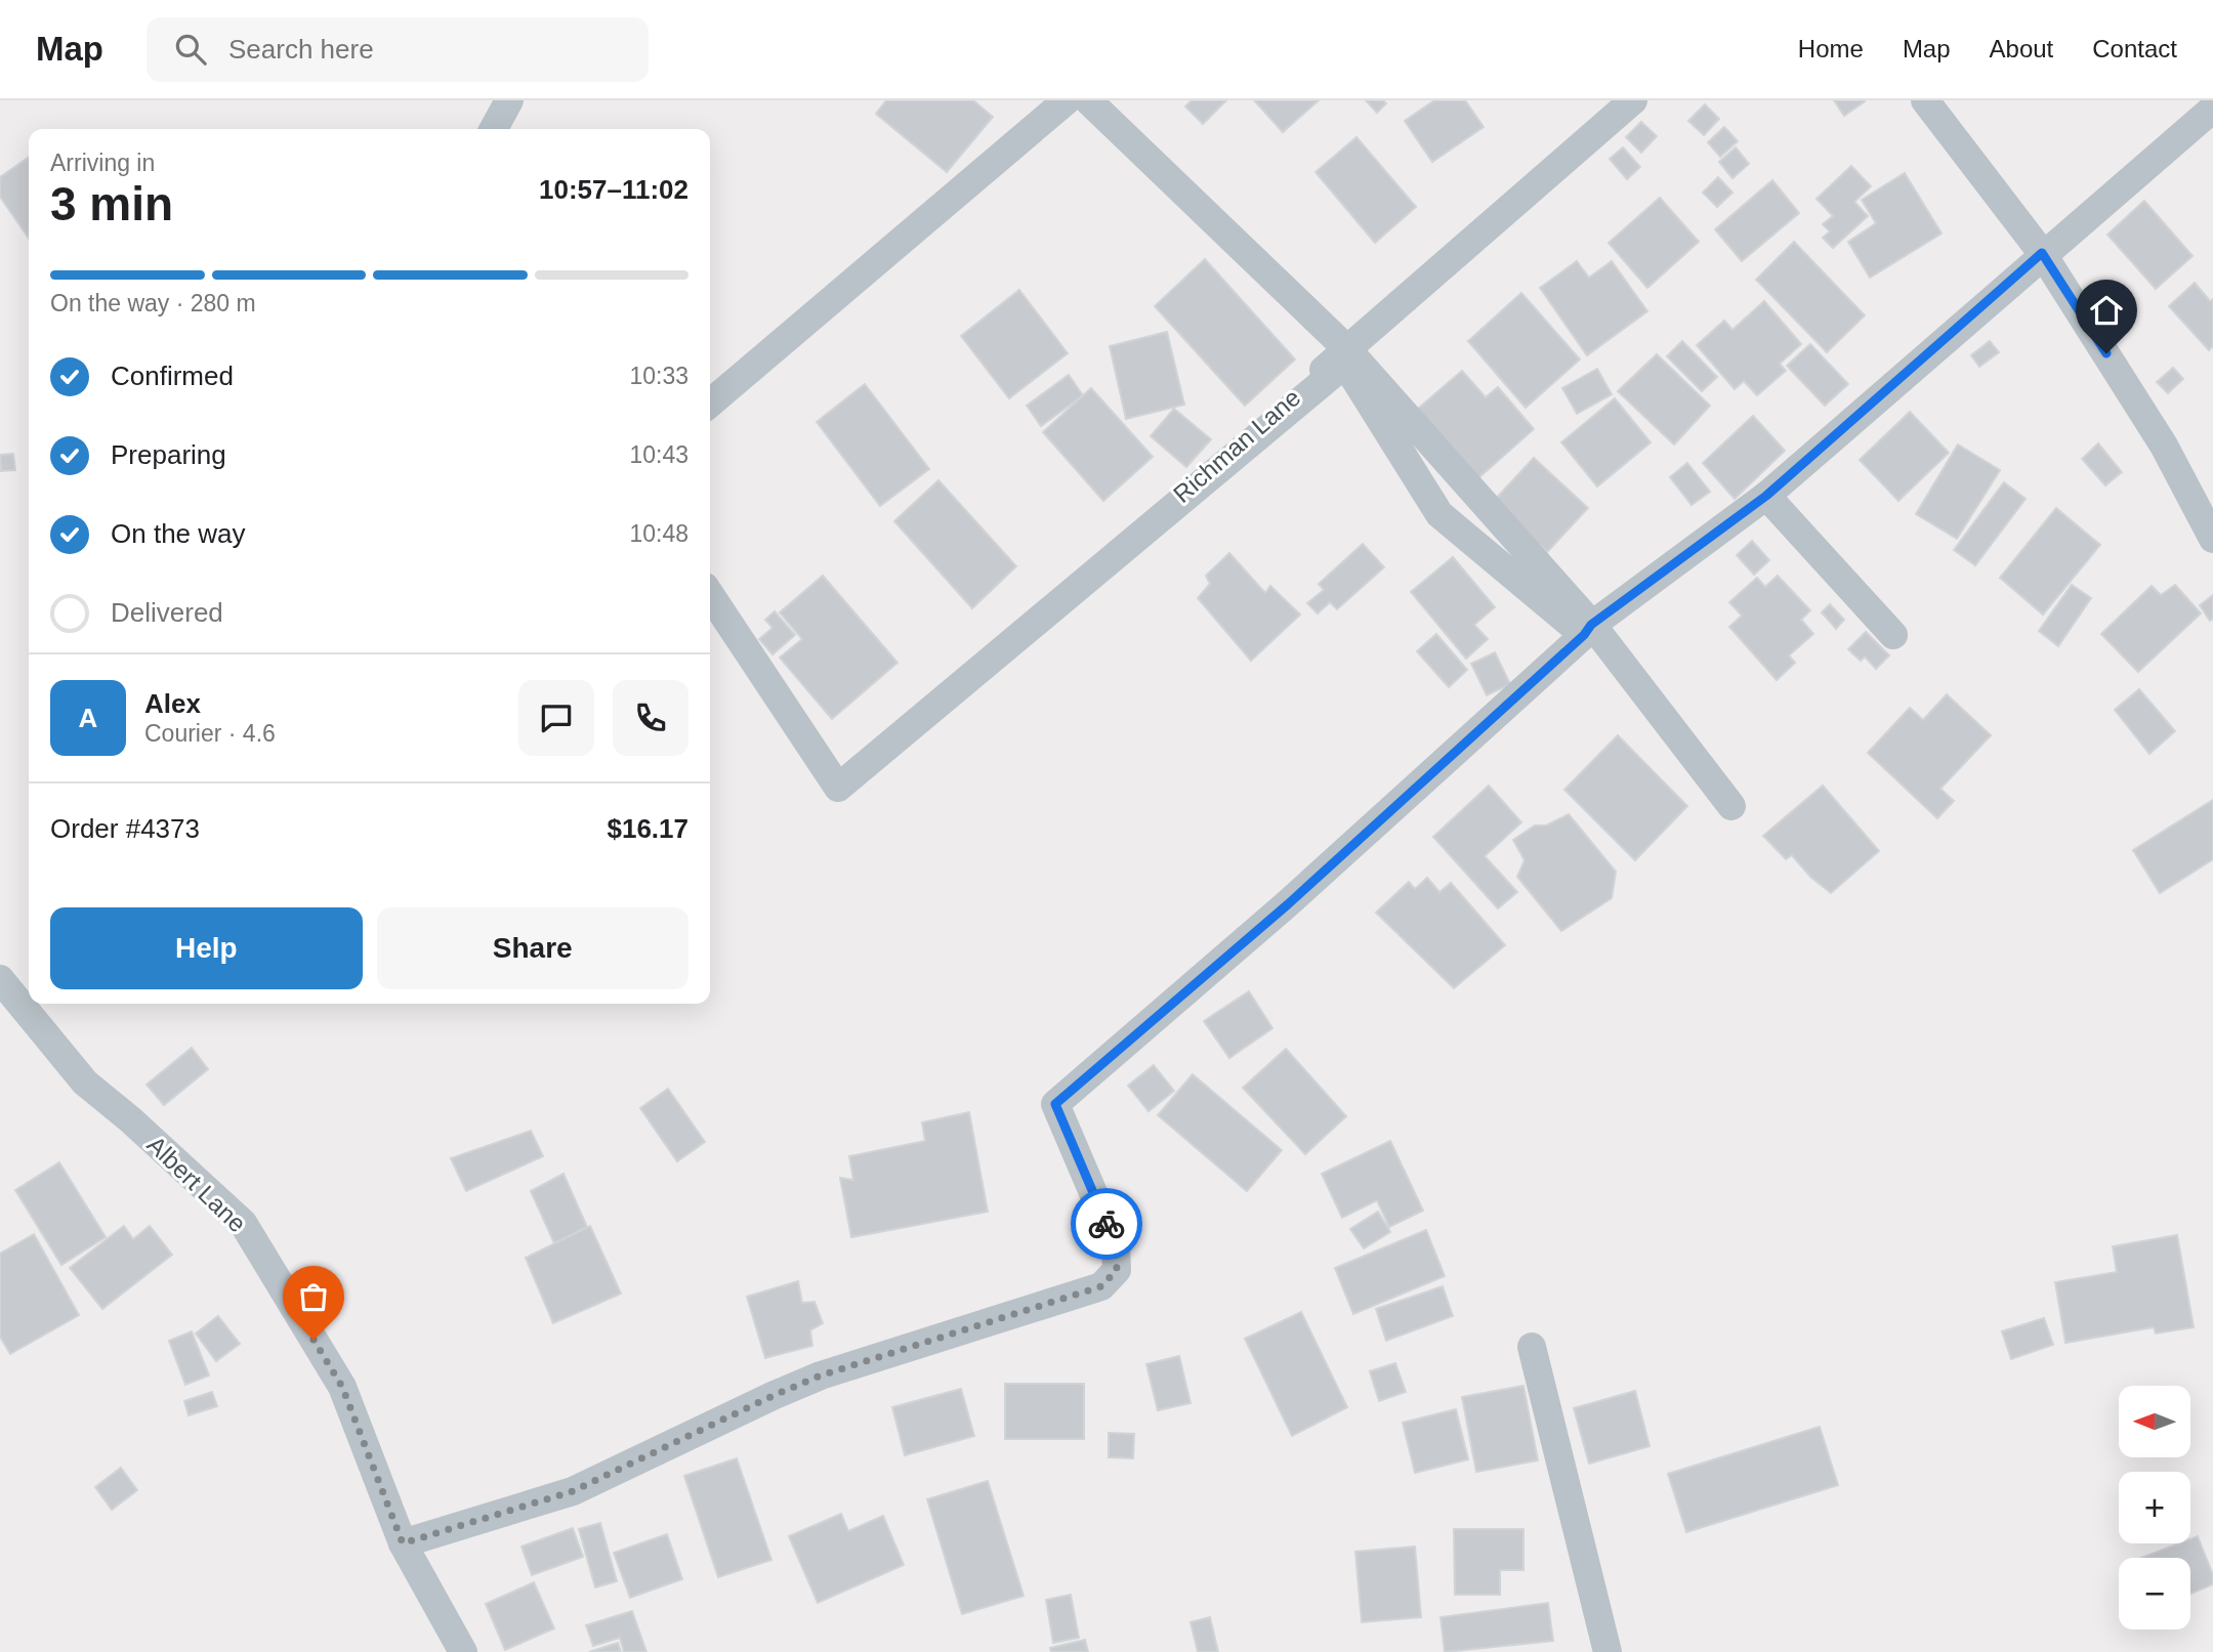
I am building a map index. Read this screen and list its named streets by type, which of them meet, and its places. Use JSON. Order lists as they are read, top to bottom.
{
  "streets": {
    "street": ["Richman Lane", "Albert Lane"]
  },
  "north": "left",
  "page": {
    "header": "Map",
    "search": "Search here",
    "nav": [
      "Home",
      "Map",
      "About",
      "Contact"
    ],
    "heading": ["3 min", "Arriving in", "10:57–11:02"],
    "panel": [
      "Alex",
      "Courier · 4.6",
      "Order #4373",
      "$16.17"
    ],
    "bar": "On the way · 280 m",
    "list": [
      ["Confirmed", "10:33"],
      ["Preparing", "10:43"],
      ["On the way", "10:48"],
      "Delivered"
    ],
    "round": "A",
    "buttons": ["Help", "Share"],
    "map_buttons": ["+", "−"]
  }
}
